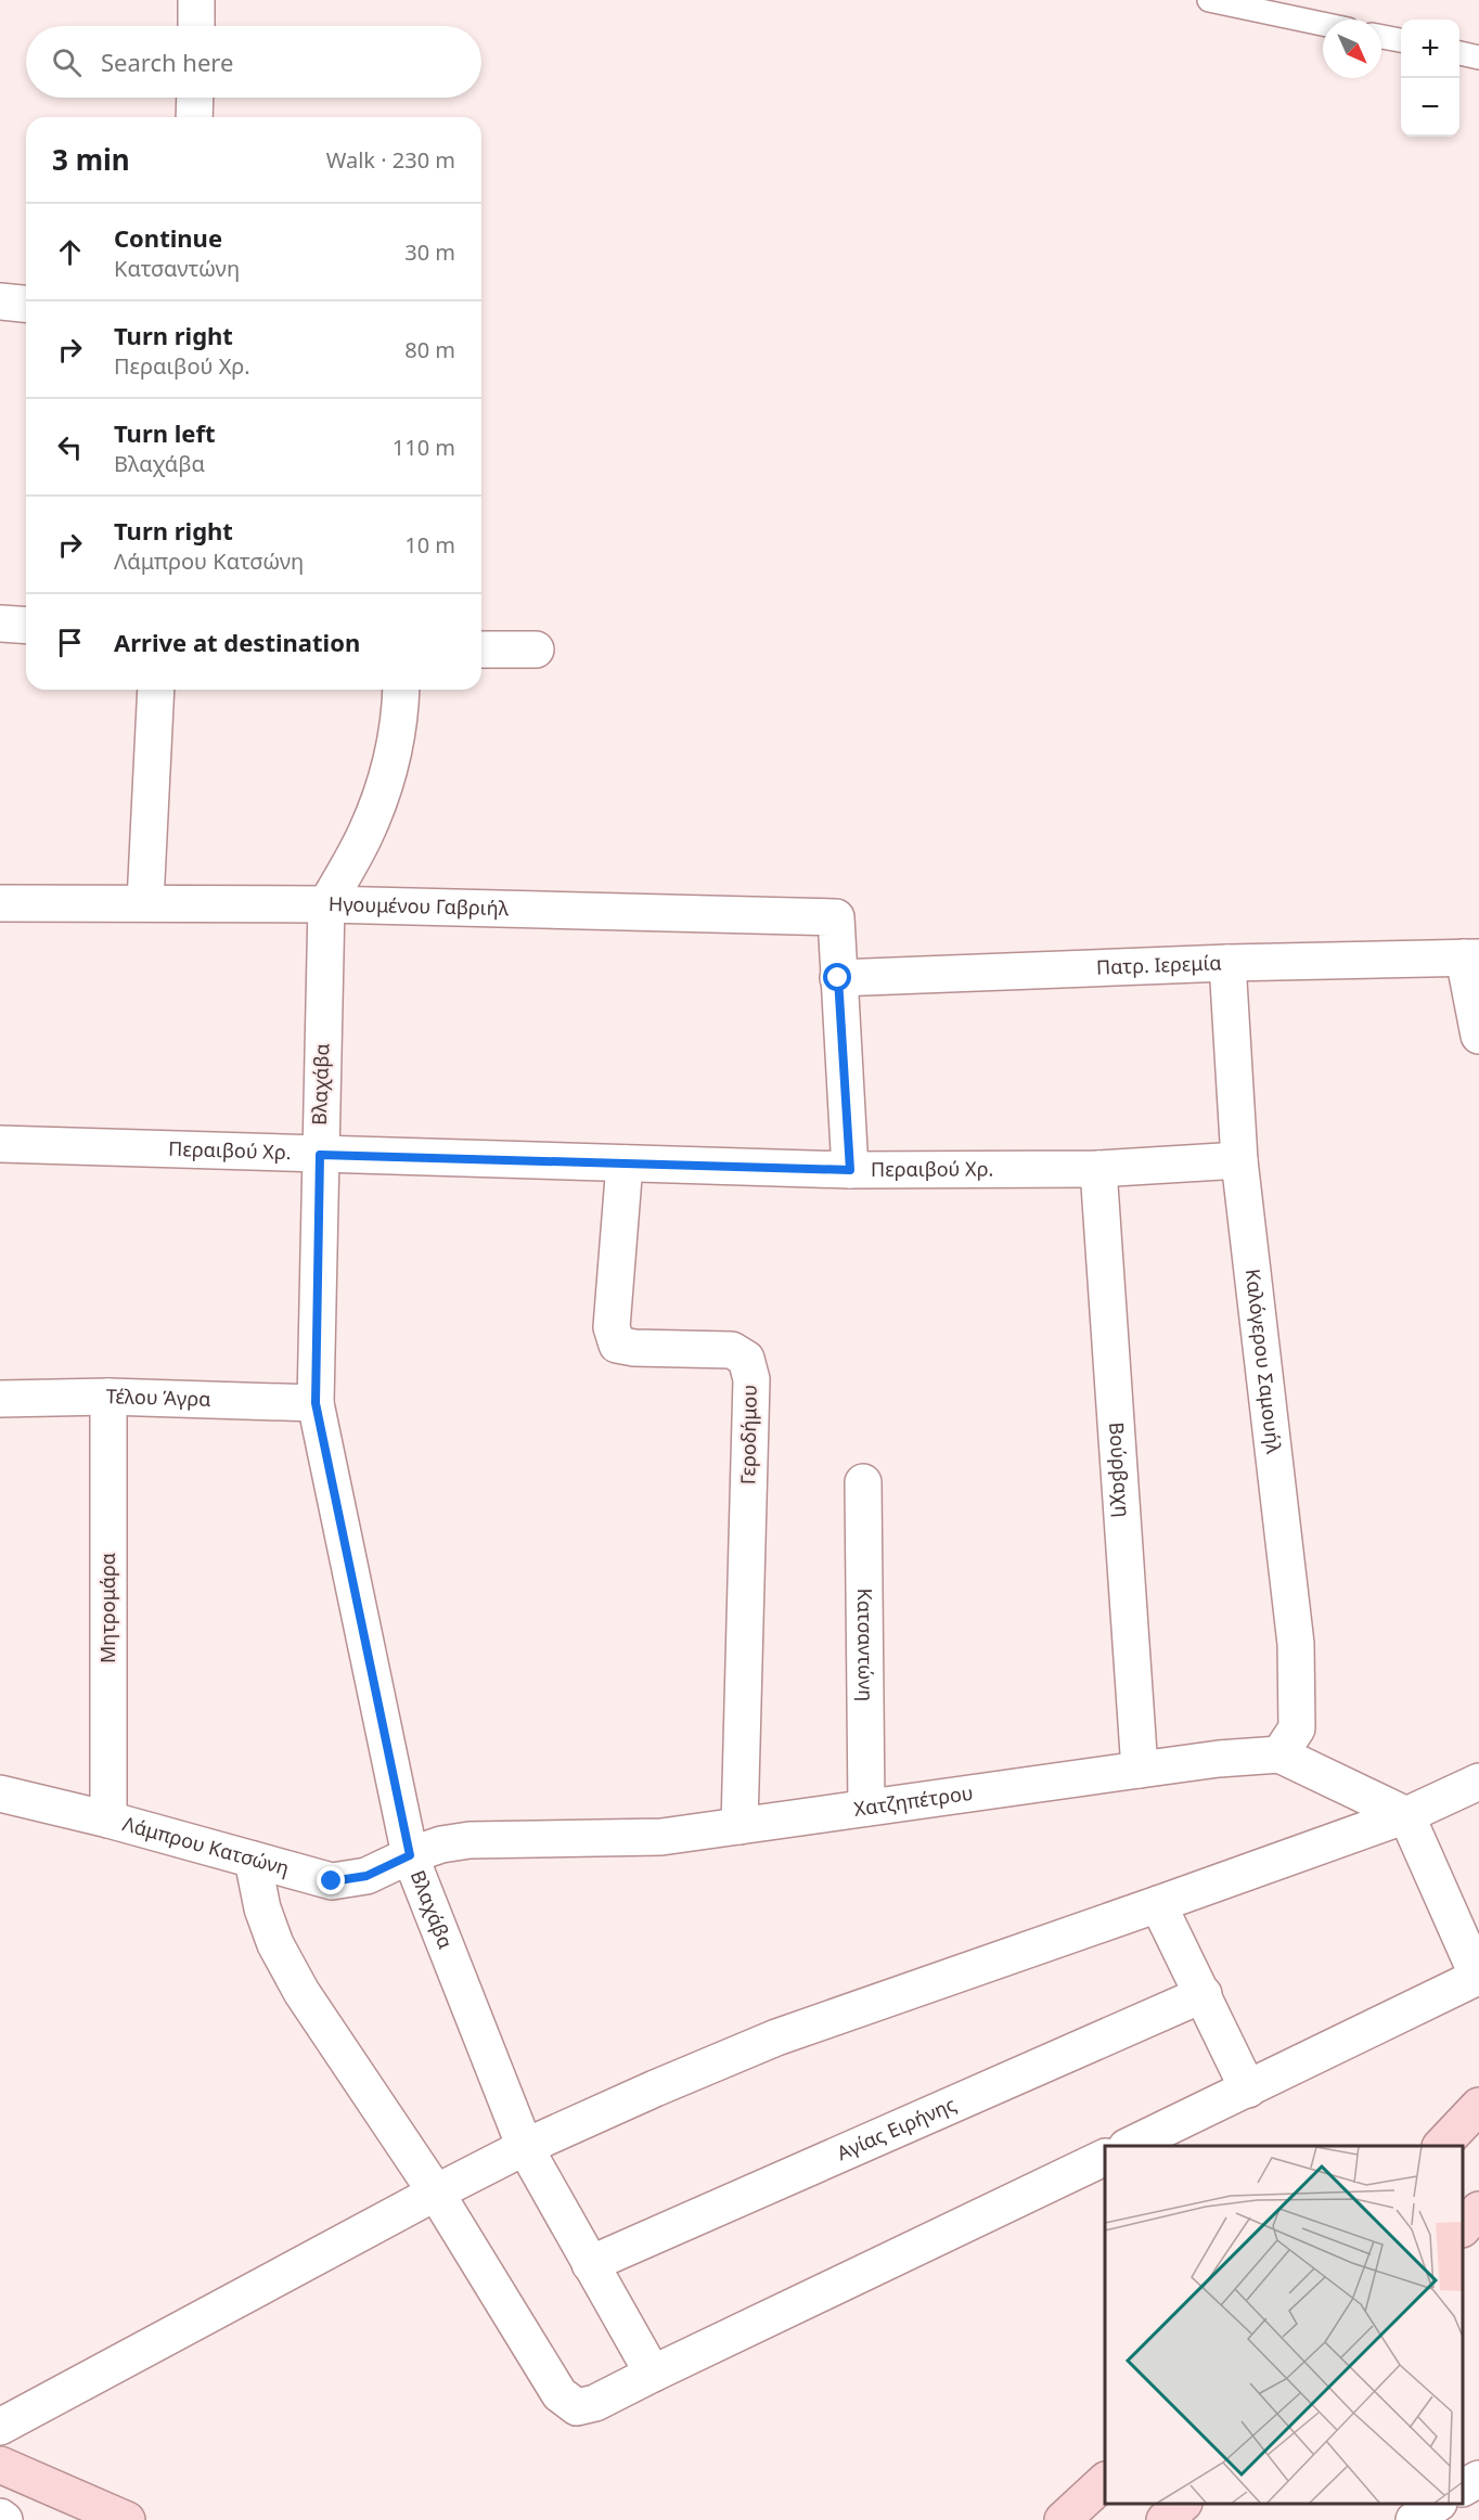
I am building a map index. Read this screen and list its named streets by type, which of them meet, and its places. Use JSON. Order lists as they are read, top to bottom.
{
  "streets": {
    "street": [
      "Ηγουμένου Γαβριήλ",
      "Πατρ. Ιερεμία",
      "Βλαχάβα",
      "Περαιβού Χρ.",
      "Καλόγερου Σαμουήλ",
      "Τέλου Άγρα",
      "Γεροδήμου",
      "Βούρβαχη",
      "Μητρομάρα",
      "Κατσαντώνη",
      "Χατζηπέτρου",
      "Λάμπρου Κατσώνη",
      "Αγίας Ειρήνης"
    ]
  },
  "crossings": [
    ["Ηγουμένου Γαβριήλ", "Πατρ. Ιερεμία"],
    ["Ηγουμένου Γαβριήλ", "Βλαχάβα"],
    ["Πατρ. Ιερεμία", "Καλόγερου Σαμουήλ"],
    ["Βλαχάβα", "Περαιβού Χρ."],
    ["Βλαχάβα", "Τέλου Άγρα"],
    ["Βλαχάβα", "Χατζηπέτρου"],
    ["Βλαχάβα", "Λάμπρου Κατσώνη"],
    ["Βλαχάβα", "Αγίας Ειρήνης"],
    ["Περαιβού Χρ.", "Καλόγερου Σαμουήλ"],
    ["Περαιβού Χρ.", "Γεροδήμου"],
    ["Περαιβού Χρ.", "Βούρβαχη"],
    ["Καλόγερου Σαμουήλ", "Χατζηπέτρου"],
    ["Τέλου Άγρα", "Μητρομάρα"],
    ["Γεροδήμου", "Χατζηπέτρου"],
    ["Βούρβαχη", "Χατζηπέτρου"],
    ["Μητρομάρα", "Λάμπρου Κατσώνη"],
    ["Κατσαντώνη", "Χατζηπέτρου"],
    ["Χατζηπέτρου", "Λάμπρου Κατσώνη"]
  ],
  "north": "bottom right",
  "page": {
    "map_buttons": ["+", "−"],
    "search": "Search here",
    "heading": ["3 min", "Walk · 230 m"],
    "list": [
      ["Continue", "Κατσαντώνη", "30 m"],
      ["Turn right", "Περαιβού Χρ.", "80 m"],
      ["Turn left", "Βλαχάβα", "110 m"],
      ["Turn right", "Λάμπρου Κατσώνη", "10 m"],
      "Arrive at destination"
    ]
  }
}
